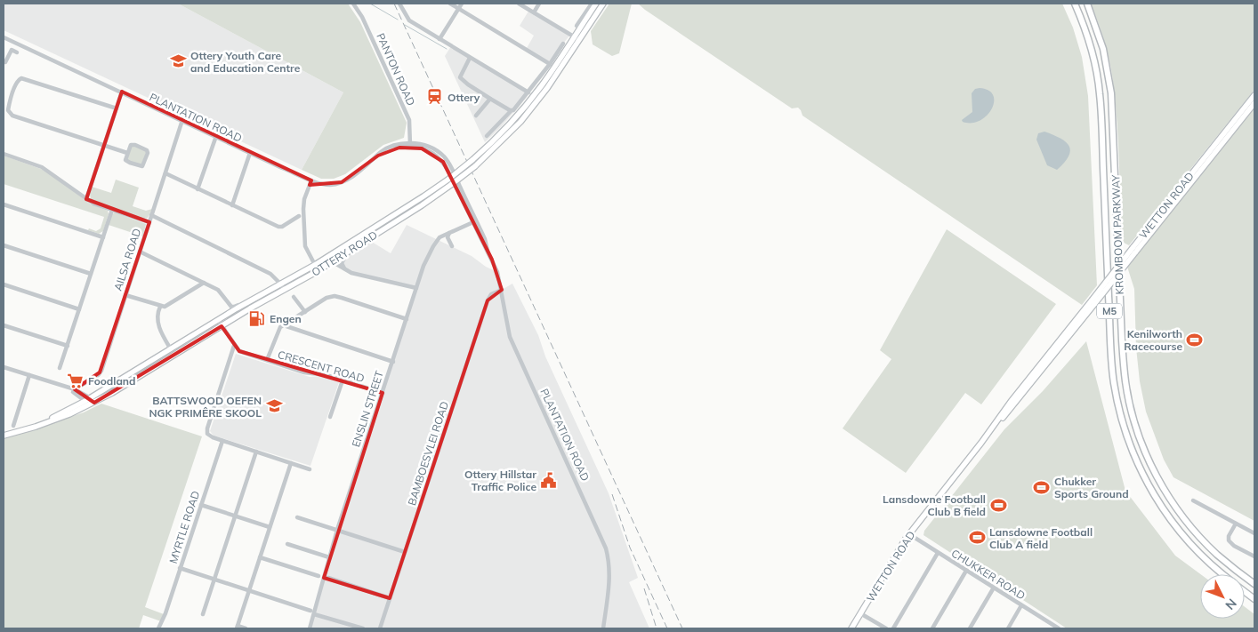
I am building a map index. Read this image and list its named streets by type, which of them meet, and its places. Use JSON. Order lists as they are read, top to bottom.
{
  "streets": {
    "highway": ["KROMBOOM PARKWAY", "M5"],
    "main road": ["WETTON ROAD", "OTTERY ROAD"],
    "street": [
      "PANTON ROAD",
      "PLANTATION ROAD",
      "AILSA ROAD",
      "CRESCENT ROAD",
      "ENSLIN STREET",
      "BAMBOESVLEI ROAD",
      "MYRTLE ROAD",
      "CHUKKER ROAD"
    ]
  },
  "crossings": [
    ["PANTON ROAD", "PLANTATION ROAD"],
    ["PLANTATION ROAD", "AILSA ROAD"],
    ["PLANTATION ROAD", "ENSLIN STREET"],
    ["PLANTATION ROAD", "BAMBOESVLEI ROAD"],
    ["WETTON ROAD", "CHUKKER ROAD"],
    ["CRESCENT ROAD", "ENSLIN STREET"]
  ],
  "places": {
    "school or university": ["Ottery Youth Care and Education Centre", "BATTSWOOD OEFEN NGK PRIMÊRE SKOOL"],
    "station": ["Ottery"],
    "fuel station": ["Engen"],
    "sports": [
      "Kenilworth Racecourse",
      "Chukker Sports Ground",
      "Lansdowne Football Club B field",
      "Lansdowne Football Club A field"
    ],
    "supermarket": ["Foodland"],
    "public building": ["Ottery Hillstar Traffic Police"]
  },
  "north": "bottom right"
}
